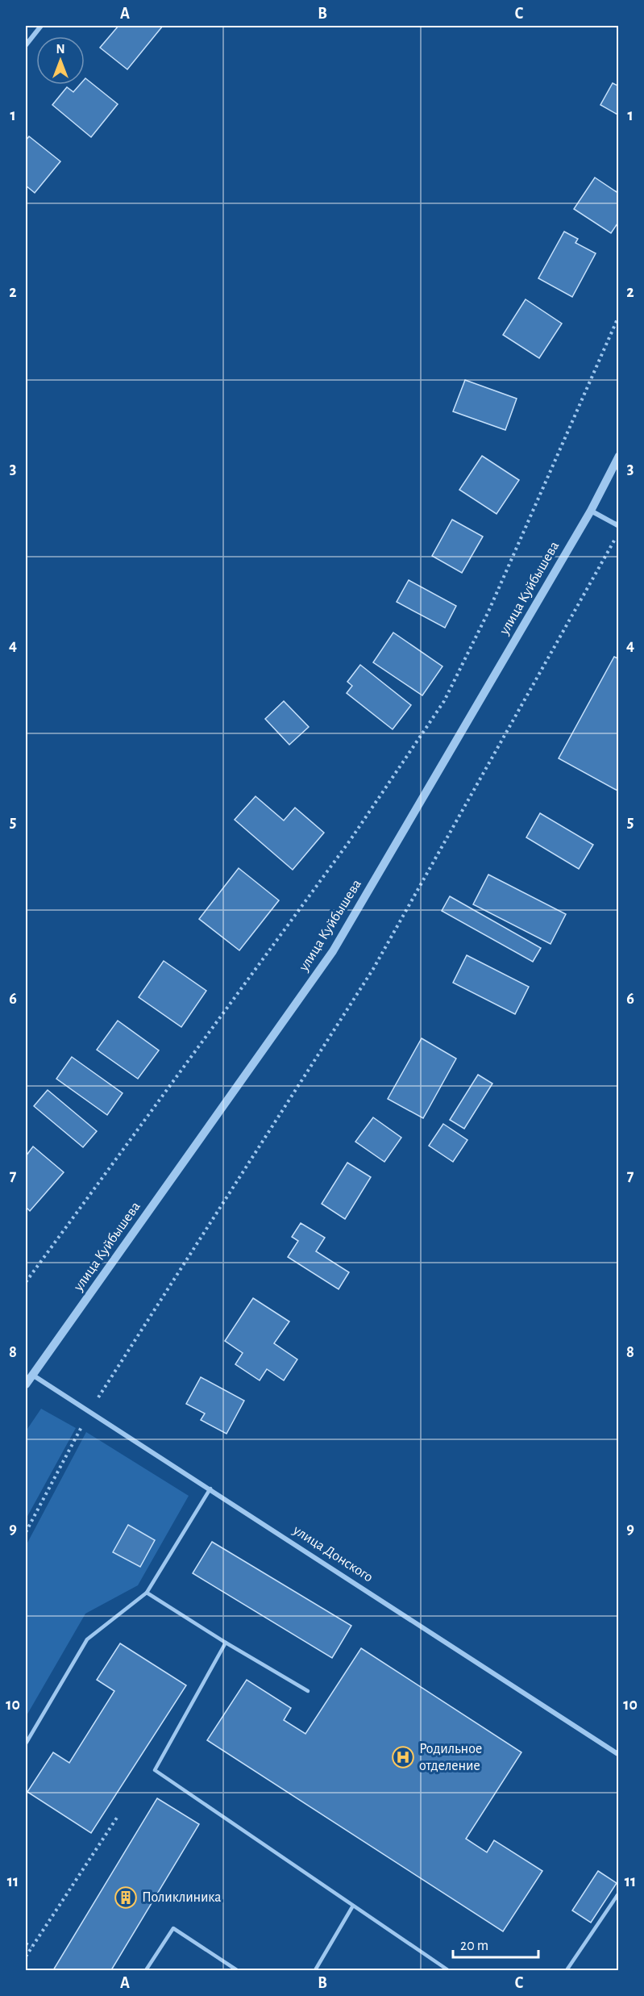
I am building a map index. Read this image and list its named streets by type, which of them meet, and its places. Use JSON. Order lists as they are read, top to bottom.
{
  "streets": {
    "street": ["улица Куйбышева", "улица Донского"]
  },
  "crossings": [
    ["улица Куйбышева", "улица Донского"]
  ],
  "places": {
    "hospital": ["Родильное отделение"],
    "building": ["Поликлиника"]
  },
  "scale_bar": "20 m",
  "north": "top",
  "grid": {
    "columns": ["A", "B", "C"],
    "rows": [
      "1",
      "2",
      "3",
      "4",
      "5",
      "6",
      "7",
      "8",
      "9",
      "10",
      "11"
    ]
  }
}
